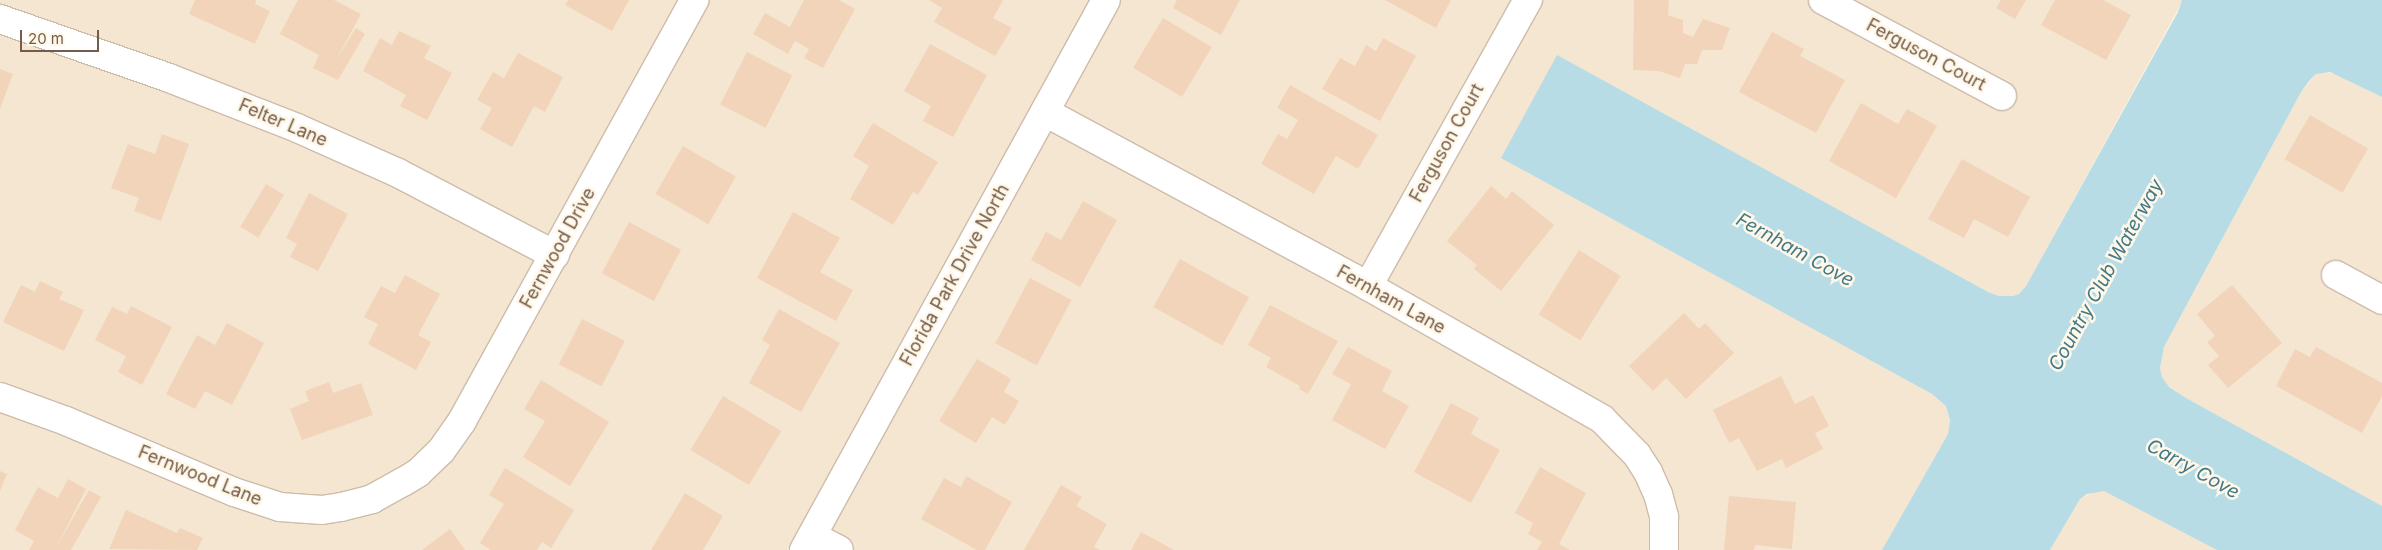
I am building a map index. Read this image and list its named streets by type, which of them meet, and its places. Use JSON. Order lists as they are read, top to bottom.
{
  "streets": {
    "street": [
      "Ferguson Court",
      "Felter Lane",
      "Fernwood Drive",
      "Florida Park Drive North",
      "Fernham Lane",
      "Fernwood Lane"
    ]
  },
  "crossings": [
    ["Ferguson Court", "Fernham Lane"],
    ["Felter Lane", "Fernwood Drive"],
    ["Fernwood Drive", "Fernwood Lane"],
    ["Florida Park Drive North", "Fernham Lane"]
  ],
  "water": ["Fernham Cove", "Country Club Waterway", "Carry Cove"],
  "scale_bar": "20 m"
}
